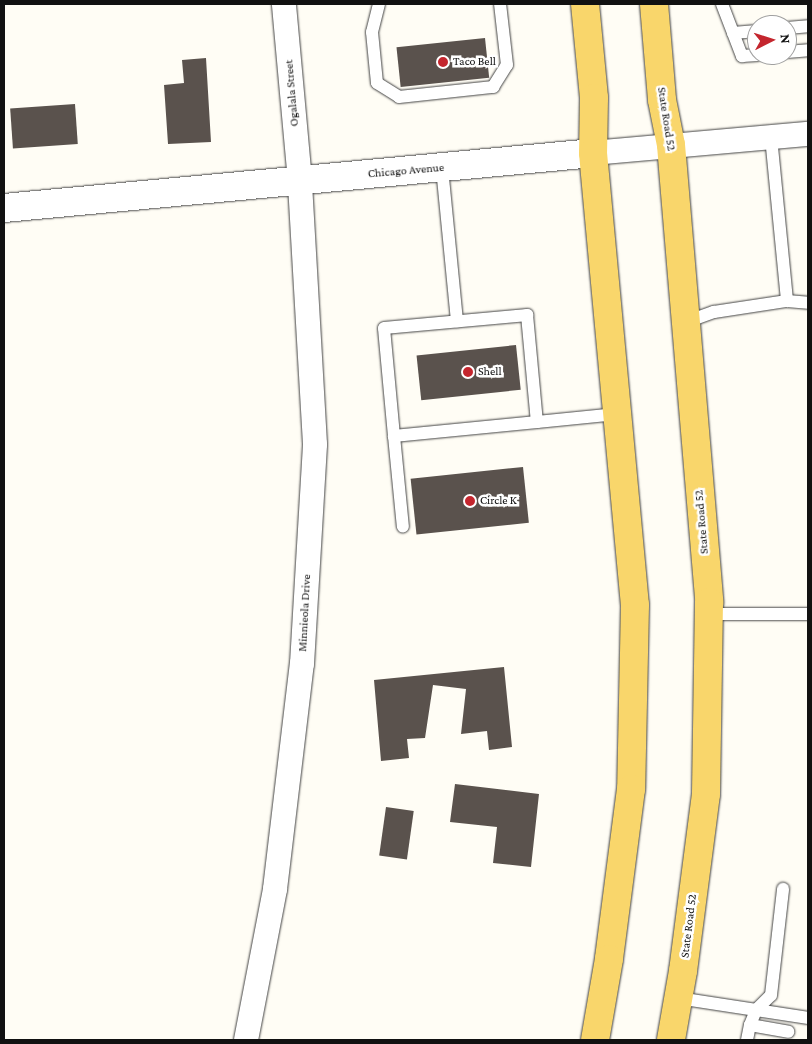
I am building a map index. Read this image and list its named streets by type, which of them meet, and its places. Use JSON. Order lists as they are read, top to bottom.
{
  "streets": {
    "main road": ["State Road 52"],
    "street": ["Ogalala Street", "Chicago Avenue", "Minnieola Drive"]
  },
  "crossings": [
    ["Ogalala Street", "Chicago Avenue"],
    ["Ogalala Street", "Minnieola Drive"],
    ["State Road 52", "Chicago Avenue"],
    ["Chicago Avenue", "Minnieola Drive"]
  ],
  "places": ["Taco Bell", "Shell", "Circle K"],
  "north": "right"
}
